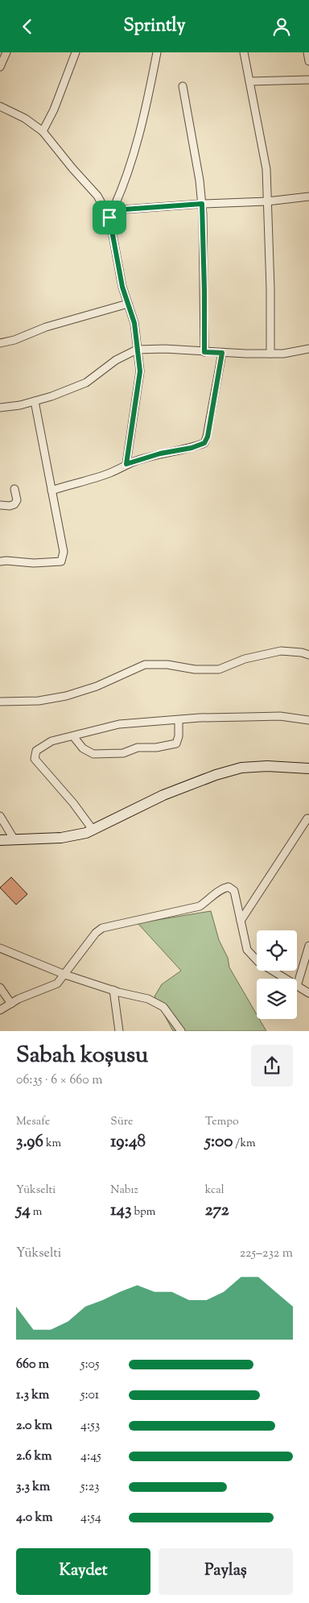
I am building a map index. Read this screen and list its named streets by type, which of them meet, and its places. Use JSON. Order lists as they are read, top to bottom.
{
  "page": {
    "header": "Sprintly",
    "heading": ["Sabah koşusu", "06:35 · 6 × 660 m"],
    "stats": [
      ["Mesafe", "3.96 km"],
      ["Süre", "19:48"],
      ["Tempo", "5:00 /km"],
      ["Yükselti", "54 m"],
      ["Nabız", "143 bpm"],
      ["kcal", "272"]
    ],
    "chart": ["Yükselti", "225–232 m"],
    "list": [
      {
        "name": "660 m",
        "note": "5:05"
      },
      {
        "name": "1.3 km",
        "note": "5:01"
      },
      {
        "name": "2.0 km",
        "note": "4:53"
      },
      {
        "name": "2.6 km",
        "note": "4:45"
      },
      {
        "name": "3.3 km",
        "note": "5:23"
      },
      {
        "name": "4.0 km",
        "note": "4:54"
      }
    ],
    "buttons": ["Kaydet", "Paylaş"]
  }
}
